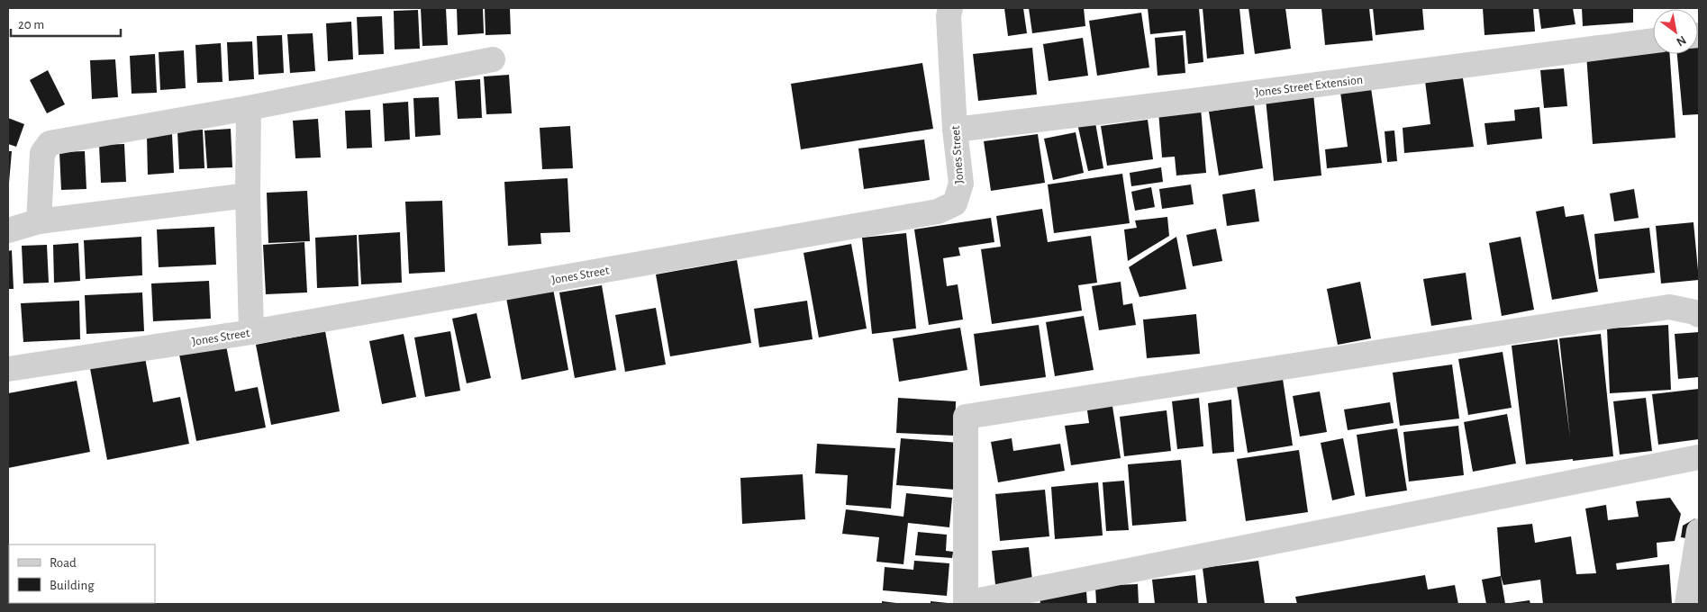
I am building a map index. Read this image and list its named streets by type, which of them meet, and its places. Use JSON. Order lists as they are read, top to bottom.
{
  "streets": {
    "street": ["Jones Street Extension", "Jones Street"]
  },
  "crossings": [
    ["Jones Street Extension", "Jones Street"]
  ],
  "legend": ["Road", "Building"],
  "scale_bar": "20 m",
  "north": "bottom right"
}
